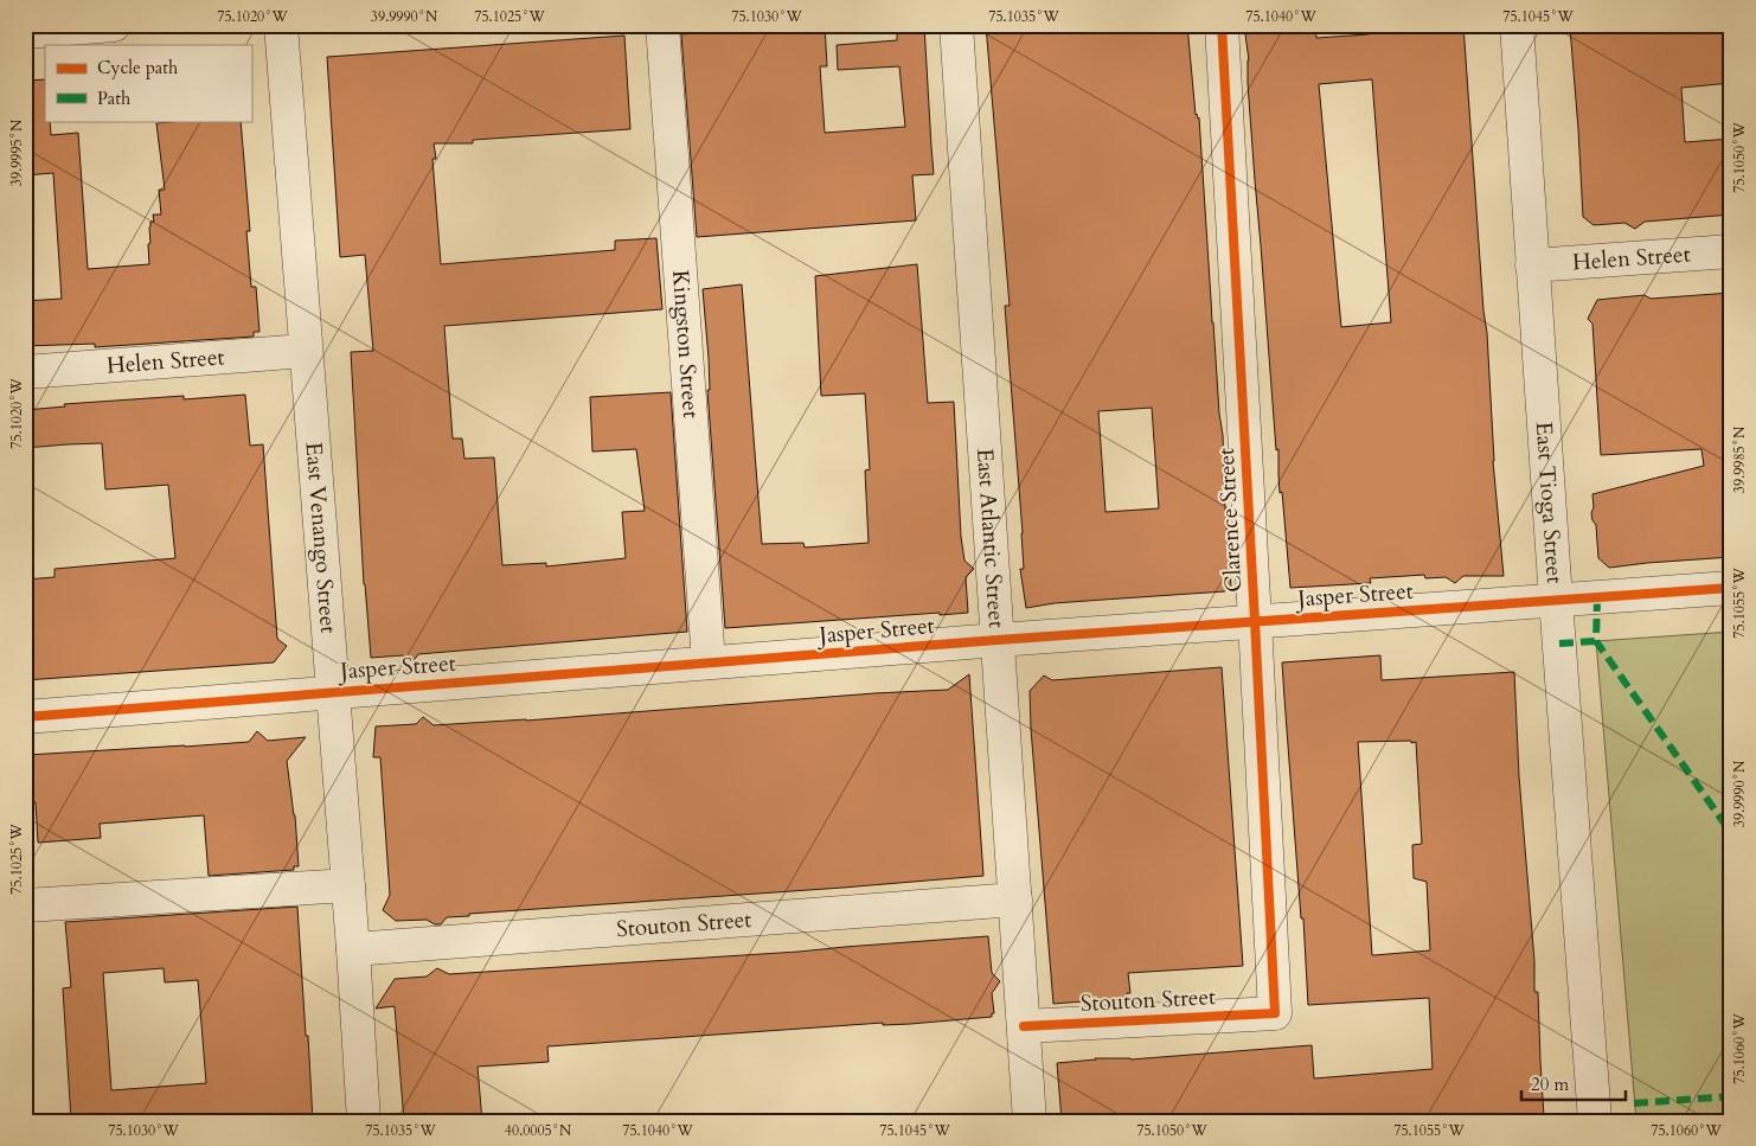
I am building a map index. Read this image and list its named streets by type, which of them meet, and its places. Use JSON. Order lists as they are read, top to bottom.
{
  "streets": {
    "street": [
      "Helen Street",
      "Kingston Street",
      "East Tioga Street",
      "Clarence Street",
      "East Venango Street",
      "East Atlantic Street",
      "Jasper Street",
      "Stouton Street"
    ]
  },
  "crossings": [
    ["Helen Street", "East Tioga Street"],
    ["Helen Street", "East Venango Street"],
    ["Kingston Street", "Jasper Street"],
    ["East Tioga Street", "Jasper Street"],
    ["Clarence Street", "Jasper Street"],
    ["Clarence Street", "Stouton Street"],
    ["East Venango Street", "Jasper Street"],
    ["East Venango Street", "Stouton Street"],
    ["East Atlantic Street", "Jasper Street"],
    ["East Atlantic Street", "Stouton Street"]
  ],
  "legend": ["Cycle path", "Path"],
  "scale_bar": "20 m",
  "coordinates": [
    "75.1020°W",
    "39.9990°N",
    "75.1025°W",
    "75.1030°W",
    "75.1035°W",
    "75.1040°W",
    "75.1045°W",
    "39.9995°N",
    "75.1050°W",
    "39.9985°N",
    "75.1055°W",
    "75.1060°W",
    "40.0005°N"
  ]
}
